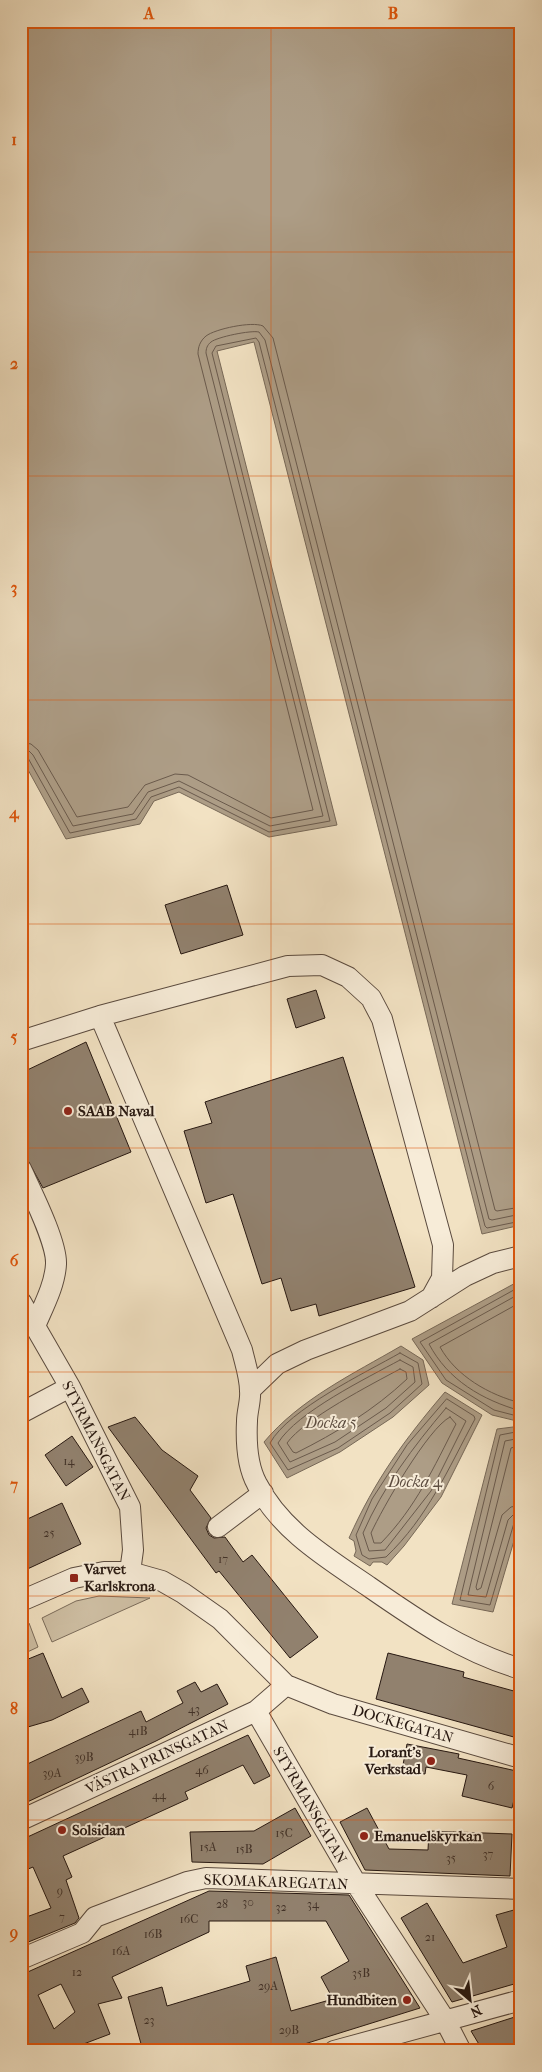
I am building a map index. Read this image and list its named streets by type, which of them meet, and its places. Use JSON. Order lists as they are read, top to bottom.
{
  "streets": {
    "street": [
      "STYRMANSGATAN",
      "DOCKEGATAN",
      "VÄSTRA PRINSGATAN",
      "SKOMAKAREGATAN"
    ]
  },
  "crossings": [
    ["STYRMANSGATAN", "VÄSTRA PRINSGATAN"],
    ["STYRMANSGATAN", "SKOMAKAREGATAN"],
    ["DOCKEGATAN", "VÄSTRA PRINSGATAN"]
  ],
  "water": ["Docka 5", "Docka 4"],
  "places": {
    "other": [
      "SAAB Naval",
      "Lorant's Verkstad",
      "Solsidan",
      "Emanuelskyrkan",
      "Hundbiten"
    ],
    "transit": ["Varvet Karlskrona"]
  },
  "house_numbers": [
    "14",
    "25",
    "17",
    "43",
    "41B",
    "39B",
    "46",
    "39A",
    "6",
    "44",
    "15C",
    "15A",
    "15B",
    "37",
    "35",
    "9",
    "30",
    "28",
    "34",
    "32",
    "7",
    "16C",
    "16B",
    "21",
    "16A",
    "12",
    "35B",
    "29A",
    "23",
    "29B"
  ],
  "north": "bottom right",
  "grid": {
    "columns": ["A", "B"],
    "rows": [
      "1",
      "2",
      "3",
      "4",
      "5",
      "6",
      "7",
      "8",
      "9"
    ]
  }
}
